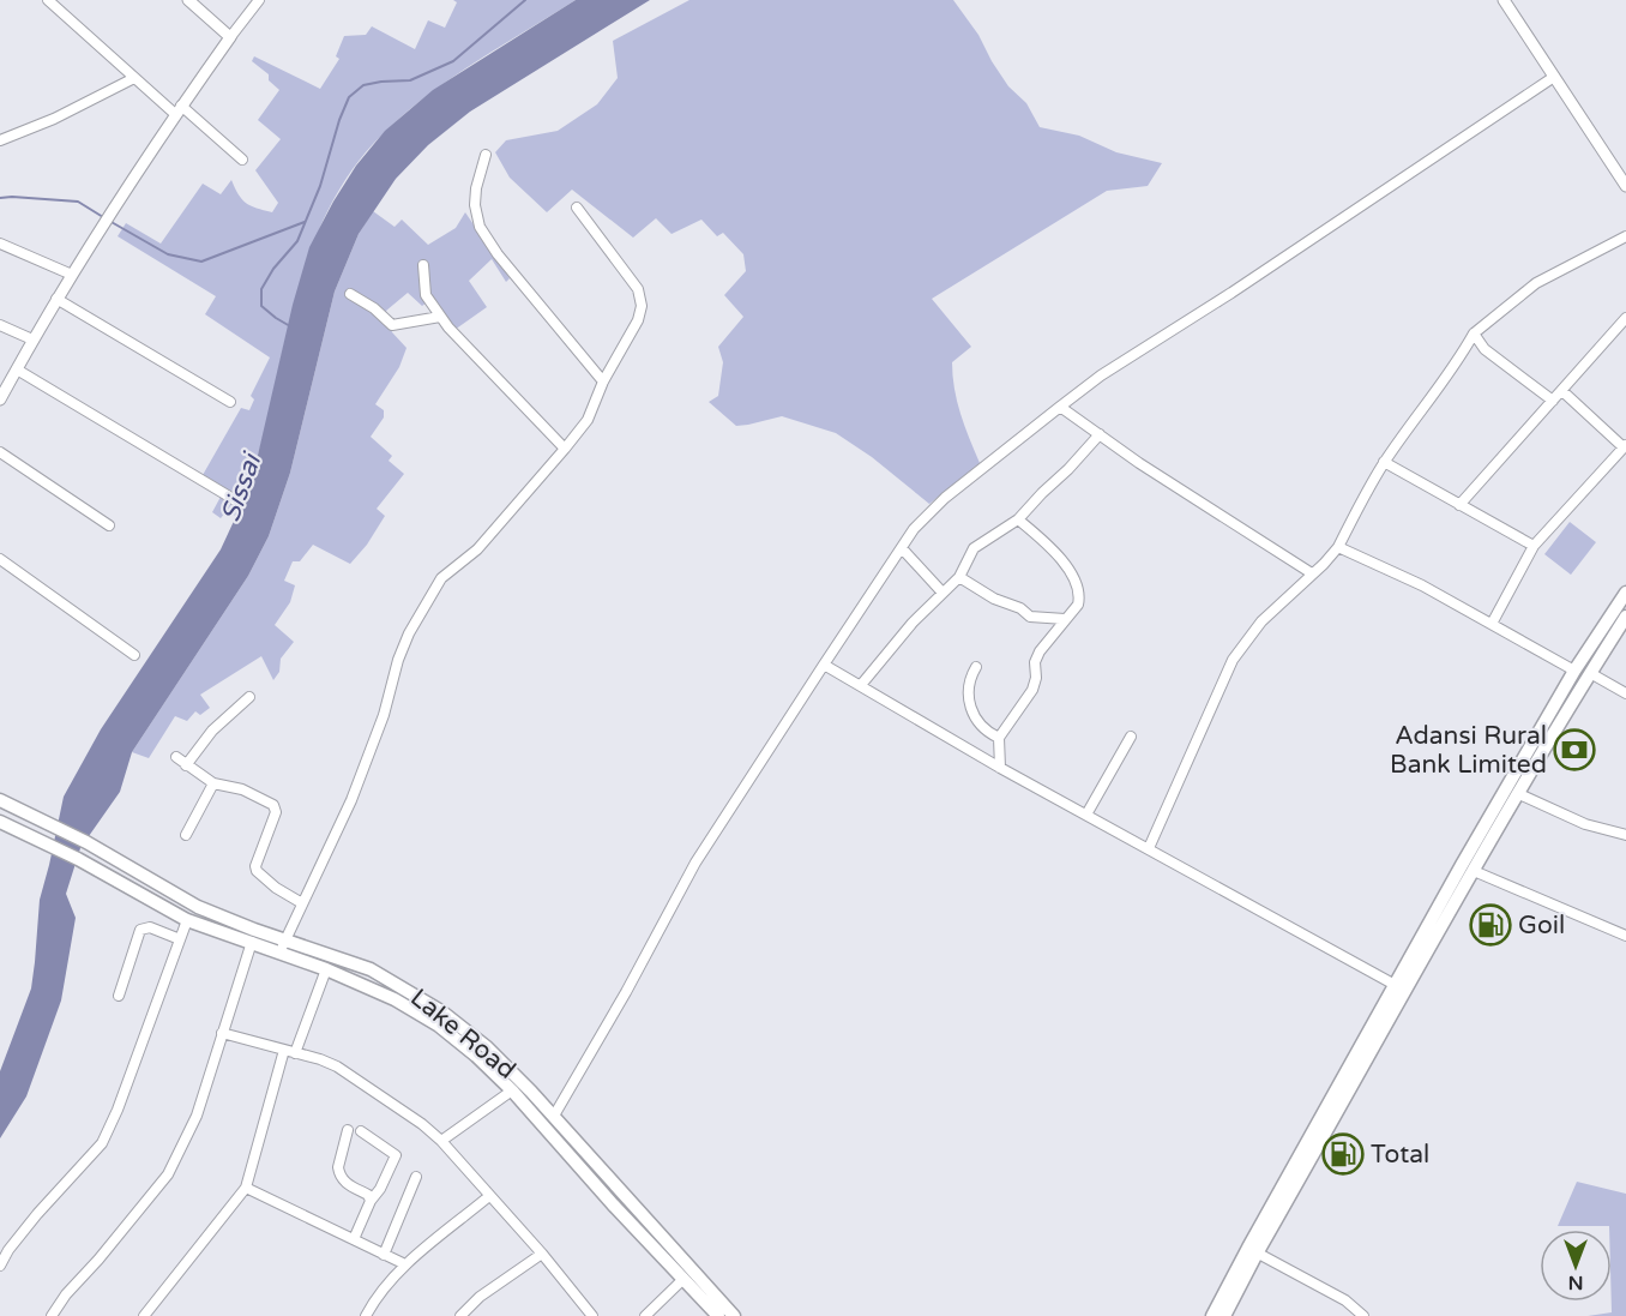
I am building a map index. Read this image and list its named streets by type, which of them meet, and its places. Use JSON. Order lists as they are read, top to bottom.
{
  "streets": {
    "main road": ["Lake Road"]
  },
  "water": ["Sissai"],
  "places": {
    "bank": ["Adansi Rural Bank Limited"],
    "fuel station": ["Goil", "Total"]
  },
  "north": "bottom"
}
